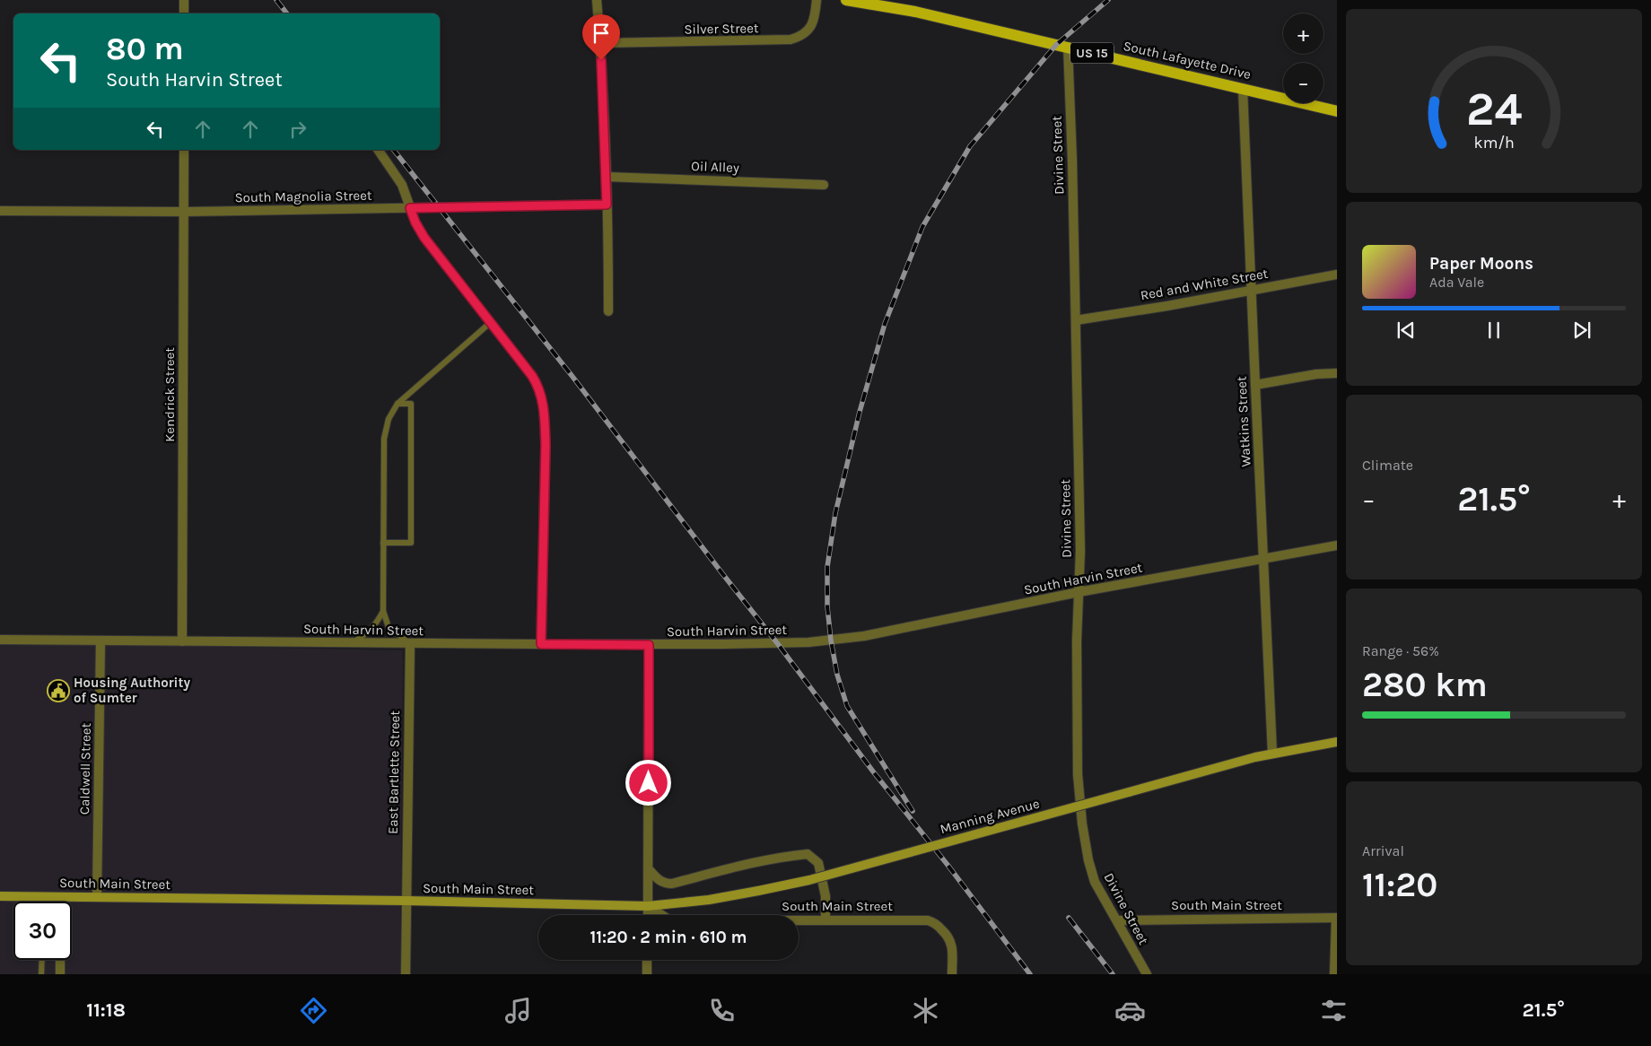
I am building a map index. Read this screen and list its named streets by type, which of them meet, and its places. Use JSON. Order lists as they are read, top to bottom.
{
  "streets": {
    "main road": [
      "US 15",
      "South Lafayette Drive",
      "Manning Avenue",
      "South Main Street"
    ],
    "street": [
      "Silver Street",
      "Divine Street",
      "Oil Alley",
      "South Magnolia Street",
      "Red and White Street",
      "Kendrick Street",
      "Watkins Street",
      "South Harvin Street",
      "Caldwell Street",
      "East Bartlette Street"
    ]
  },
  "crossings": [
    ["South Lafayette Drive", "Divine Street"],
    ["South Lafayette Drive", "Watkins Street"],
    ["Divine Street", "Red and White Street"],
    ["Divine Street", "South Harvin Street"],
    ["Divine Street", "South Main Street"],
    ["South Magnolia Street", "Kendrick Street"],
    ["Red and White Street", "Watkins Street"],
    ["Kendrick Street", "South Harvin Street"],
    ["Watkins Street", "South Harvin Street"],
    ["Watkins Street", "Manning Avenue"],
    ["South Harvin Street", "Caldwell Street"],
    ["South Harvin Street", "East Bartlette Street"],
    ["Caldwell Street", "South Main Street"],
    ["East Bartlette Street", "South Main Street"],
    ["Manning Avenue", "South Main Street"]
  ],
  "places": {
    "public building": ["Housing Authority of Sumter"]
  },
  "page": {
    "map_buttons": ["+", "−"],
    "turn": ["80 m", "South Harvin Street"],
    "song": ["Paper Moons", "Ada Vale"],
    "tile": [
      "Climate",
      ["Range · 56%", "280 km"],
      ["Arrival", "11:20"]
    ],
    "heat": ["−", "21.5°", "+"],
    "limit": "30",
    "trip": "11:20 · 2 min · 610 m",
    "tabs": ["11:18", "21.5°"],
    "gauge": ["24", "km/h"]
  }
}
